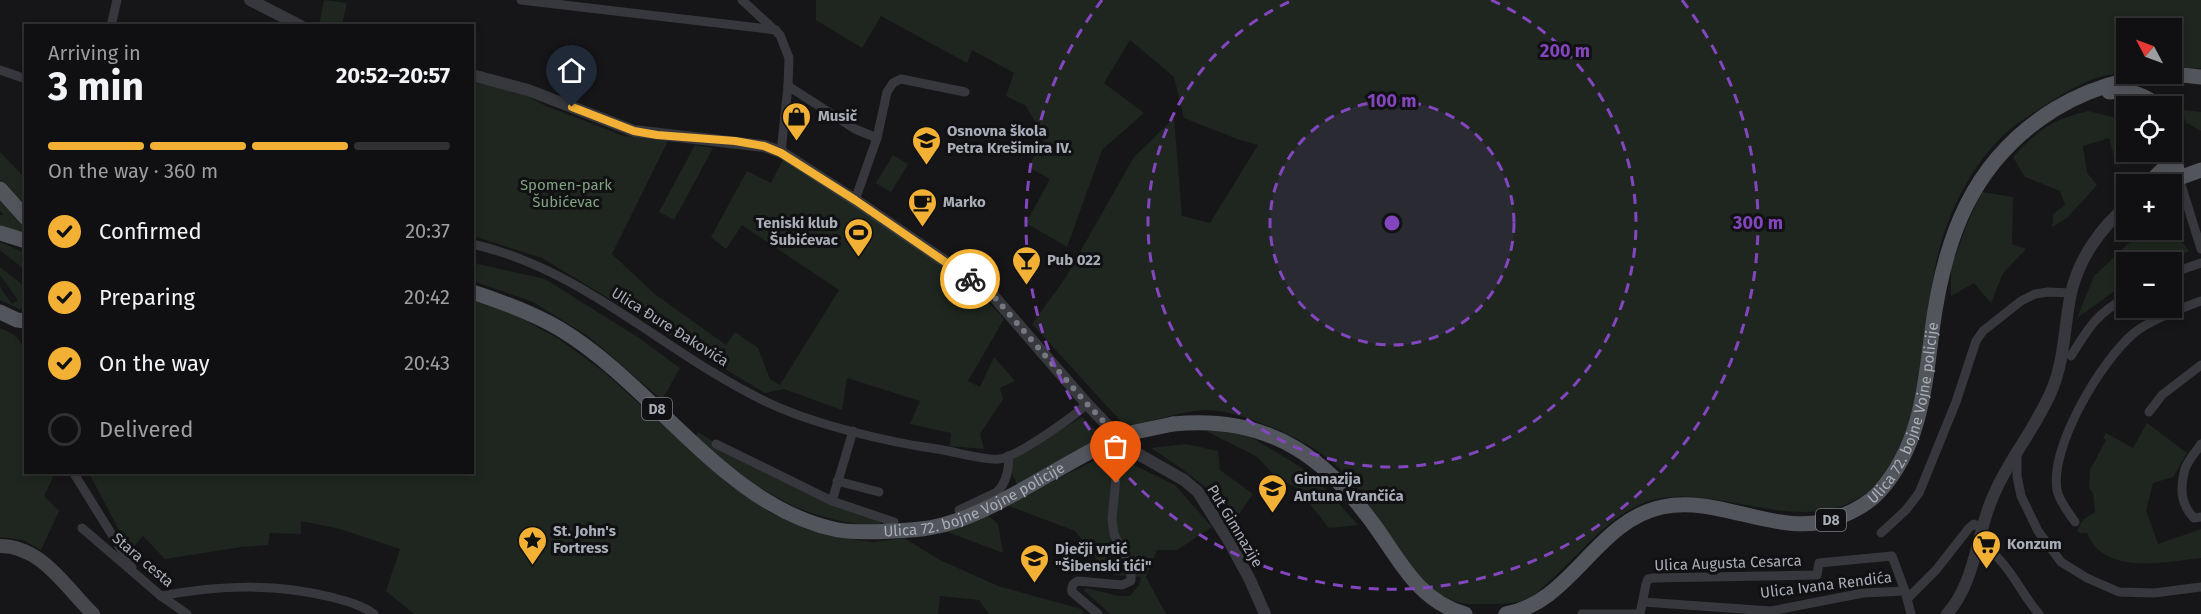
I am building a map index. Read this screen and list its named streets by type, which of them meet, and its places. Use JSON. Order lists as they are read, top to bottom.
{
  "streets": {
    "main road": ["D8", "Ulica 72. bojne Vojne policije"],
    "street": [
      "Ulica Đure Đakovića",
      "Put Gimnazije",
      "Stara cesta",
      "Ulica Augusta Cesarca",
      "Ulica Ivana Rendića"
    ]
  },
  "crossings": [
    ["Ulica Đure Đakovića", "Put Gimnazije"],
    ["Ulica Augusta Cesarca", "Ulica Ivana Rendića"]
  ],
  "parks": ["Spomen-park Šubićevac"],
  "places": {
    "shop": ["Musič"],
    "school or university": ["Osnovna škola Petra Krešimira IV.", "Gimnazija Antuna Vrančića", "Dječji vrtić \"Šibenski tići\""],
    "cafe": ["Marko"],
    "sports": ["Teniski klub Šubićevac"],
    "bar": ["Pub 022"],
    "place": ["St. John's Fortress"],
    "supermarket": ["Konzum"]
  },
  "north": "top left",
  "page": {
    "map_buttons": ["+", "−"],
    "heading": ["3 min", "Arriving in", "20:52–20:57"],
    "bar": "On the way · 360 m",
    "list": [
      ["Confirmed", "20:37"],
      ["Preparing", "20:42"],
      ["On the way", "20:43"],
      "Delivered"
    ]
  },
  "rings": ["200 m", "100 m", "300 m"]
}
